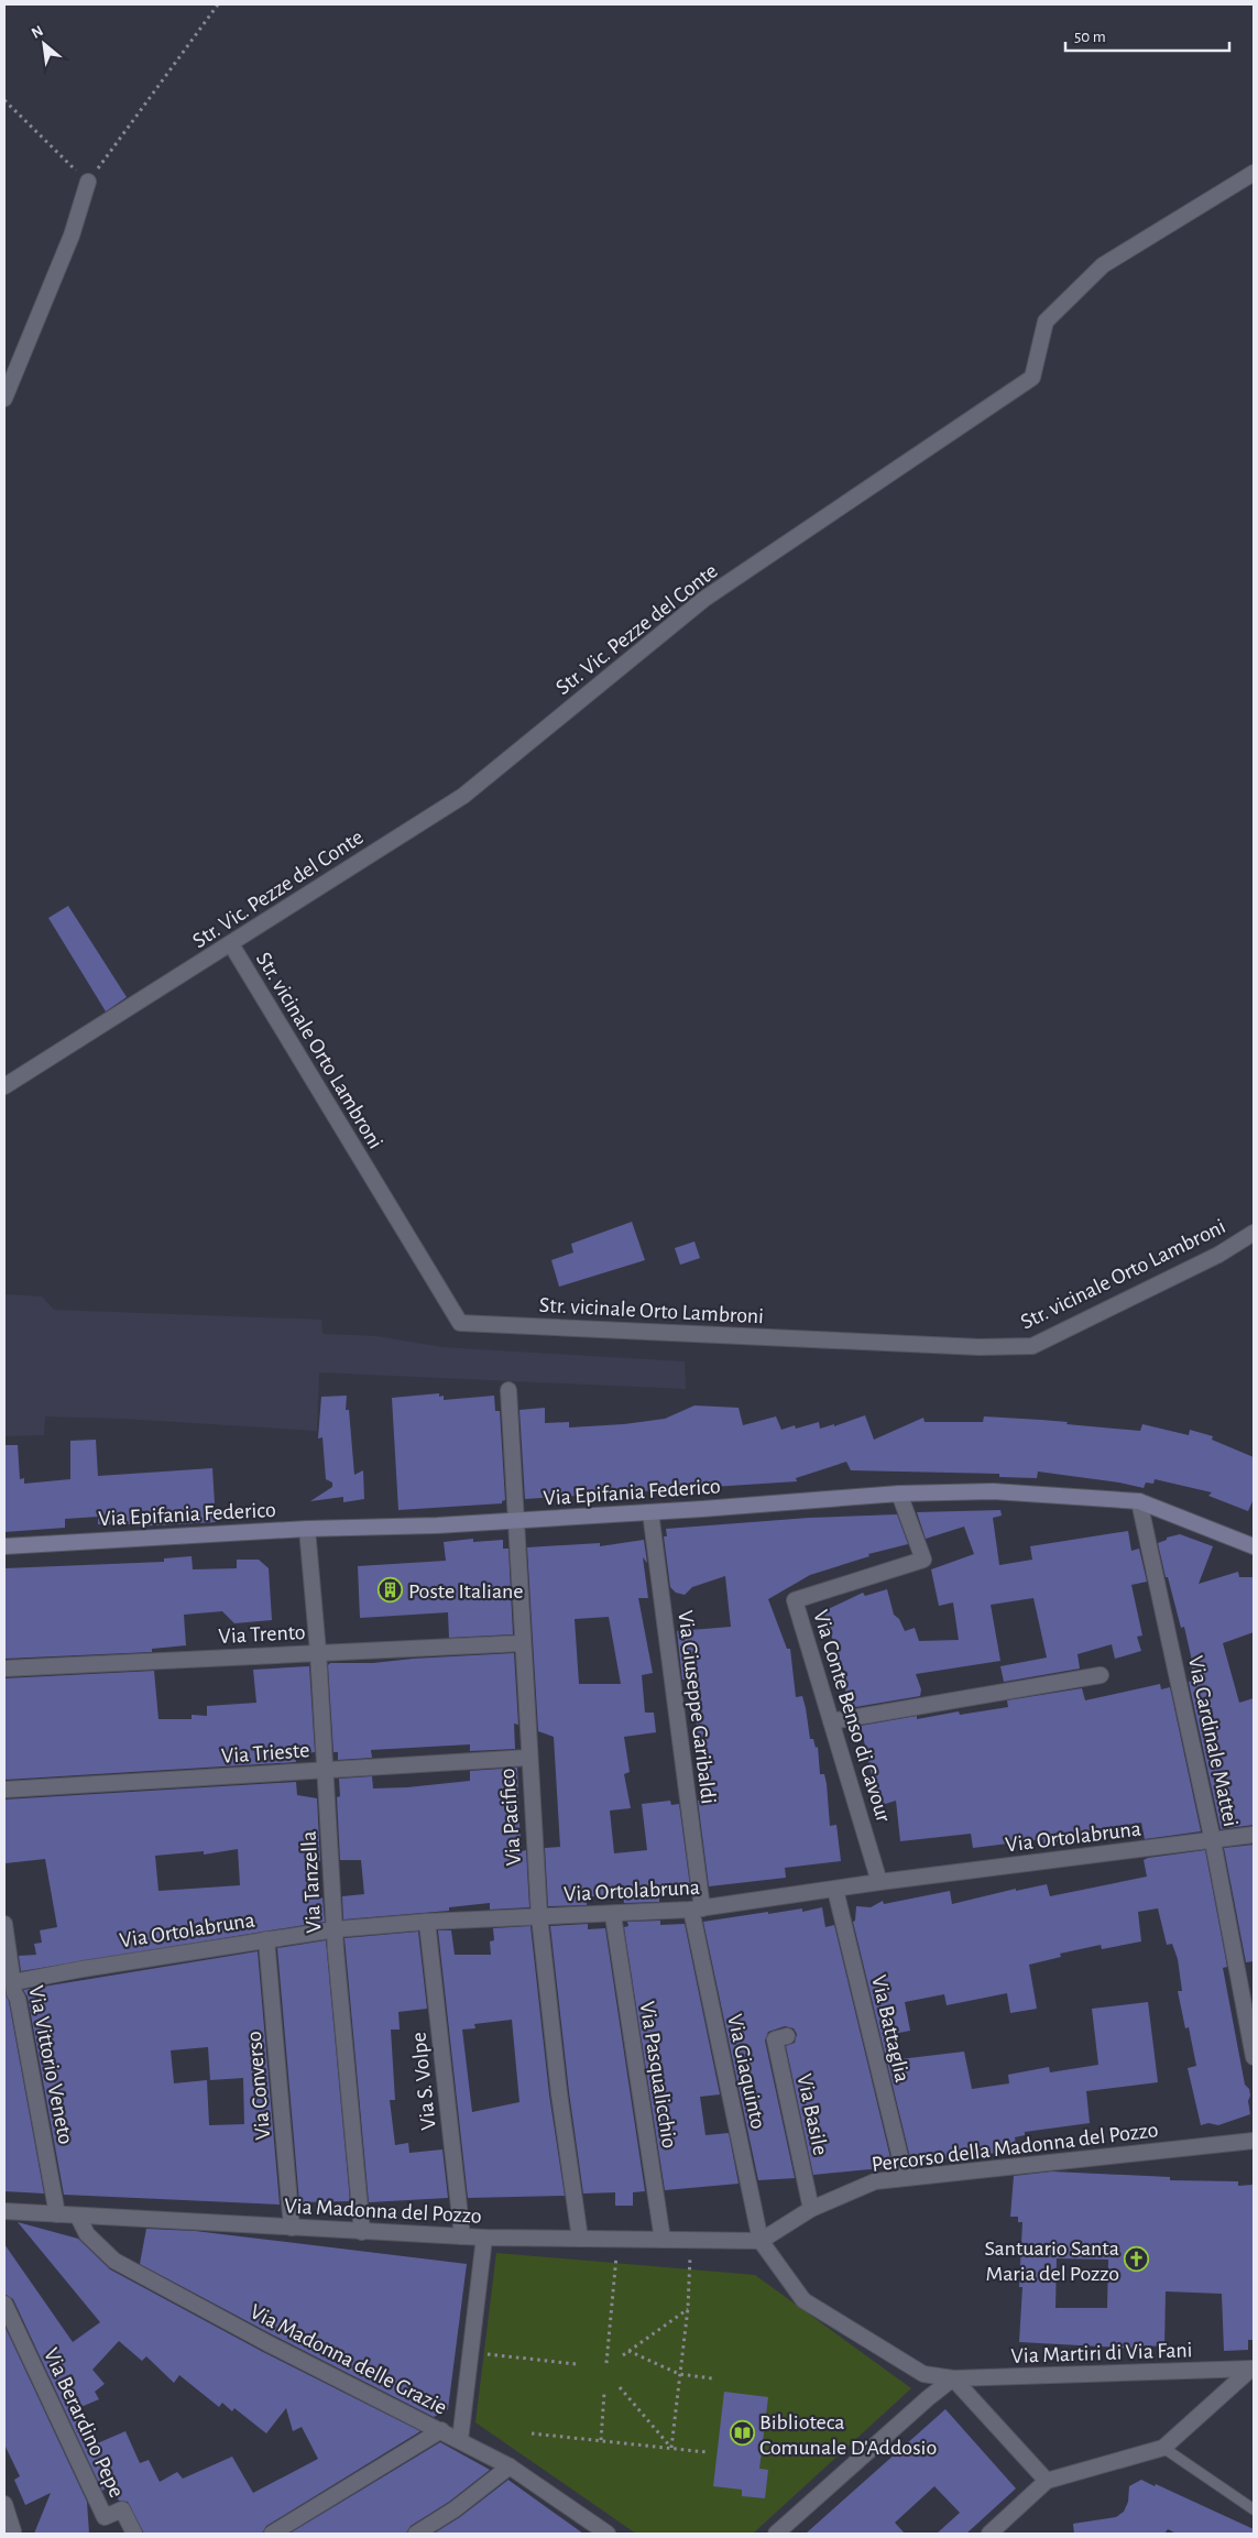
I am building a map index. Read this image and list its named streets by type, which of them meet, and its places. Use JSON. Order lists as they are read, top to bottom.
{
  "streets": {
    "main road": ["Via Epifania Federico"],
    "street": [
      "Str. Vic. Pezze del Conte",
      "Str. vicinale Orto Lambroni",
      "Via Trento",
      "Via Giuseppe Garibaldi",
      "Via Conte Benso di Cavour",
      "Via Cardinale Mattei",
      "Via Trieste",
      "Via Pacifico",
      "Via Ortolabruna",
      "Via Tanzella",
      "Via Battaglia",
      "Via Vittorio Veneto",
      "Via Giaquinto",
      "Via Pasqualicchio",
      "Via S. Volpe",
      "Via Converso",
      "Via Basile",
      "Percorso della Madonna del Pozzo",
      "Via Madonna del Pozzo",
      "Via Martiri di Via Fani",
      "Via Madonna delle Grazie",
      "Via Berardino Pepe"
    ]
  },
  "crossings": [
    ["Str. Vic. Pezze del Conte", "Str. vicinale Orto Lambroni"],
    ["Via Epifania Federico", "Via Giuseppe Garibaldi"],
    ["Via Epifania Federico", "Via Conte Benso di Cavour"],
    ["Via Epifania Federico", "Via Cardinale Mattei"],
    ["Via Epifania Federico", "Via Pacifico"],
    ["Via Epifania Federico", "Via Tanzella"],
    ["Via Trento", "Via Pacifico"],
    ["Via Trento", "Via Tanzella"],
    ["Via Giuseppe Garibaldi", "Via Ortolabruna"],
    ["Via Giuseppe Garibaldi", "Via Giaquinto"],
    ["Via Conte Benso di Cavour", "Via Ortolabruna"],
    ["Via Cardinale Mattei", "Via Ortolabruna"],
    ["Via Trieste", "Via Pacifico"],
    ["Via Trieste", "Via Tanzella"],
    ["Via Pacifico", "Via Ortolabruna"],
    ["Via Pacifico", "Via Madonna del Pozzo"],
    ["Via Ortolabruna", "Via Tanzella"],
    ["Via Ortolabruna", "Via Battaglia"],
    ["Via Ortolabruna", "Via Vittorio Veneto"],
    ["Via Ortolabruna", "Via Giaquinto"],
    ["Via Ortolabruna", "Via Pasqualicchio"],
    ["Via Ortolabruna", "Via S. Volpe"],
    ["Via Ortolabruna", "Via Converso"],
    ["Via Tanzella", "Via Madonna del Pozzo"],
    ["Via Battaglia", "Percorso della Madonna del Pozzo"],
    ["Via Vittorio Veneto", "Via Madonna del Pozzo"],
    ["Via Giaquinto", "Percorso della Madonna del Pozzo"],
    ["Via Giaquinto", "Via Madonna del Pozzo"],
    ["Via Giaquinto", "Via Martiri di Via Fani"],
    ["Via Pasqualicchio", "Via Madonna del Pozzo"],
    ["Via S. Volpe", "Via Madonna del Pozzo"],
    ["Via Converso", "Via Madonna del Pozzo"],
    ["Via Basile", "Percorso della Madonna del Pozzo"],
    ["Percorso della Madonna del Pozzo", "Via Madonna del Pozzo"],
    ["Percorso della Madonna del Pozzo", "Via Martiri di Via Fani"],
    ["Via Madonna del Pozzo", "Via Martiri di Via Fani"],
    ["Via Madonna del Pozzo", "Via Madonna delle Grazie"]
  ],
  "places": {
    "building": ["Poste Italiane"],
    "church": ["Santuario Santa Maria del Pozzo"],
    "library": ["Biblioteca Comunale D'Addosio"]
  },
  "scale_bar": "50 m",
  "north": "top left"
}
